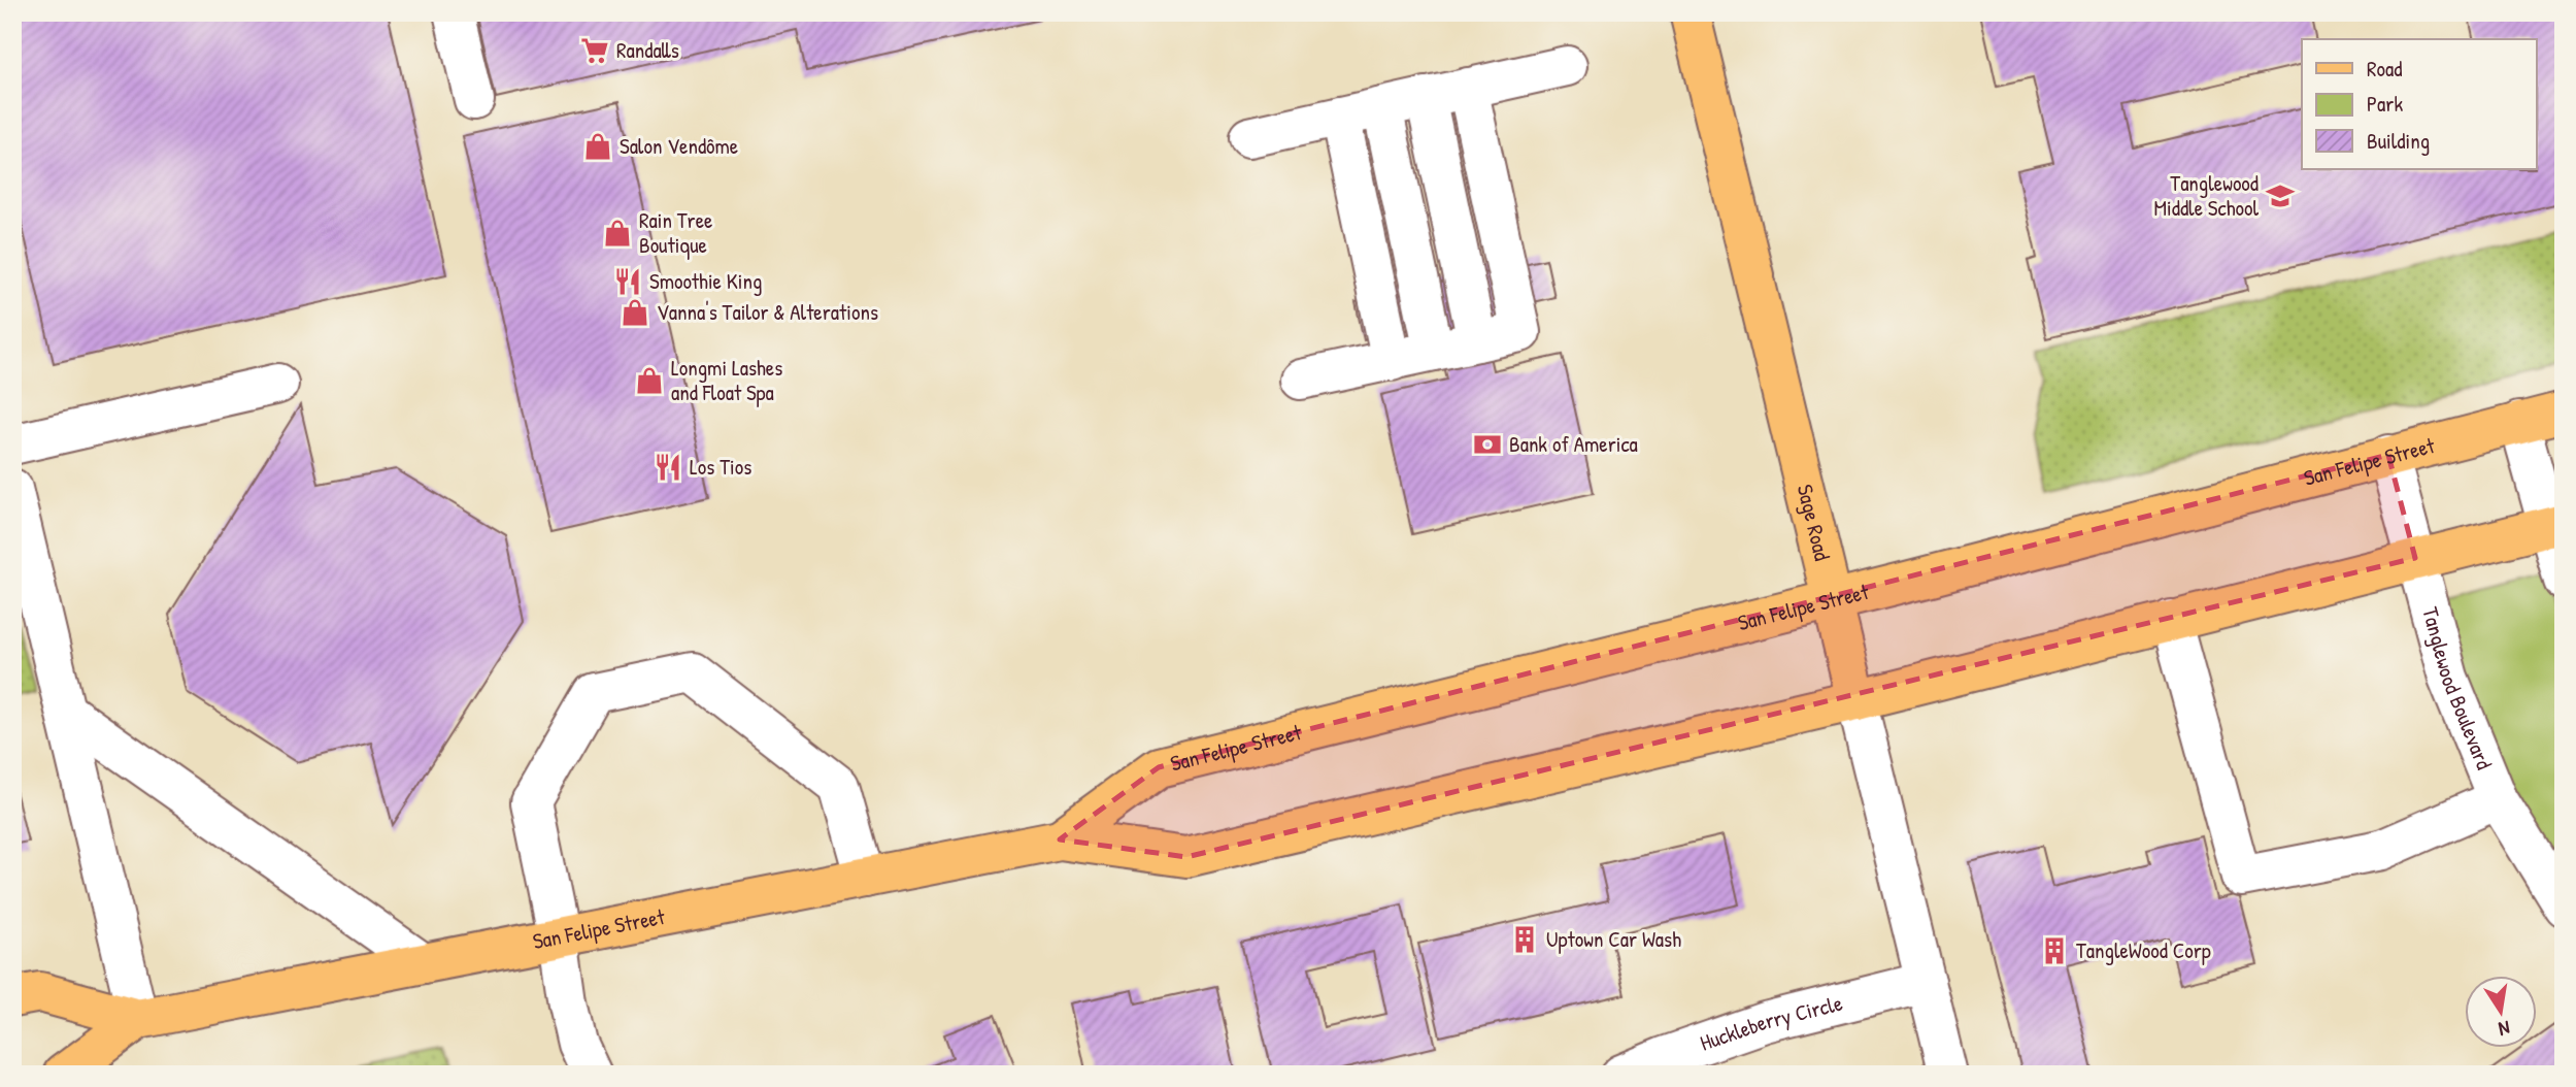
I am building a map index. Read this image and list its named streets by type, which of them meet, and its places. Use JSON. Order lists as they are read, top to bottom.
{
  "streets": {
    "main road": ["San Felipe Street", "Sage Road"],
    "street": ["Tanglewood Boulevard", "Huckleberry Circle"]
  },
  "crossings": [
    ["San Felipe Street", "Sage Road"],
    ["San Felipe Street", "Tanglewood Boulevard"],
    ["Sage Road", "Huckleberry Circle"]
  ],
  "places": {
    "supermarket": ["Randalls"],
    "shop": [
      "Salon Vendôme",
      "Rain Tree Boutique",
      "Vanna's Tailor & Alterations",
      "Longmi Lashes and Float Spa"
    ],
    "school or university": ["Tanglewood Middle School"],
    "restaurant": ["Smoothie King", "Los Tios"],
    "bank": ["Bank of America"],
    "building": ["Uptown Car Wash", "TangleWood Corp"]
  },
  "legend": ["Road", "Park", "Building"],
  "north": "bottom"
}
